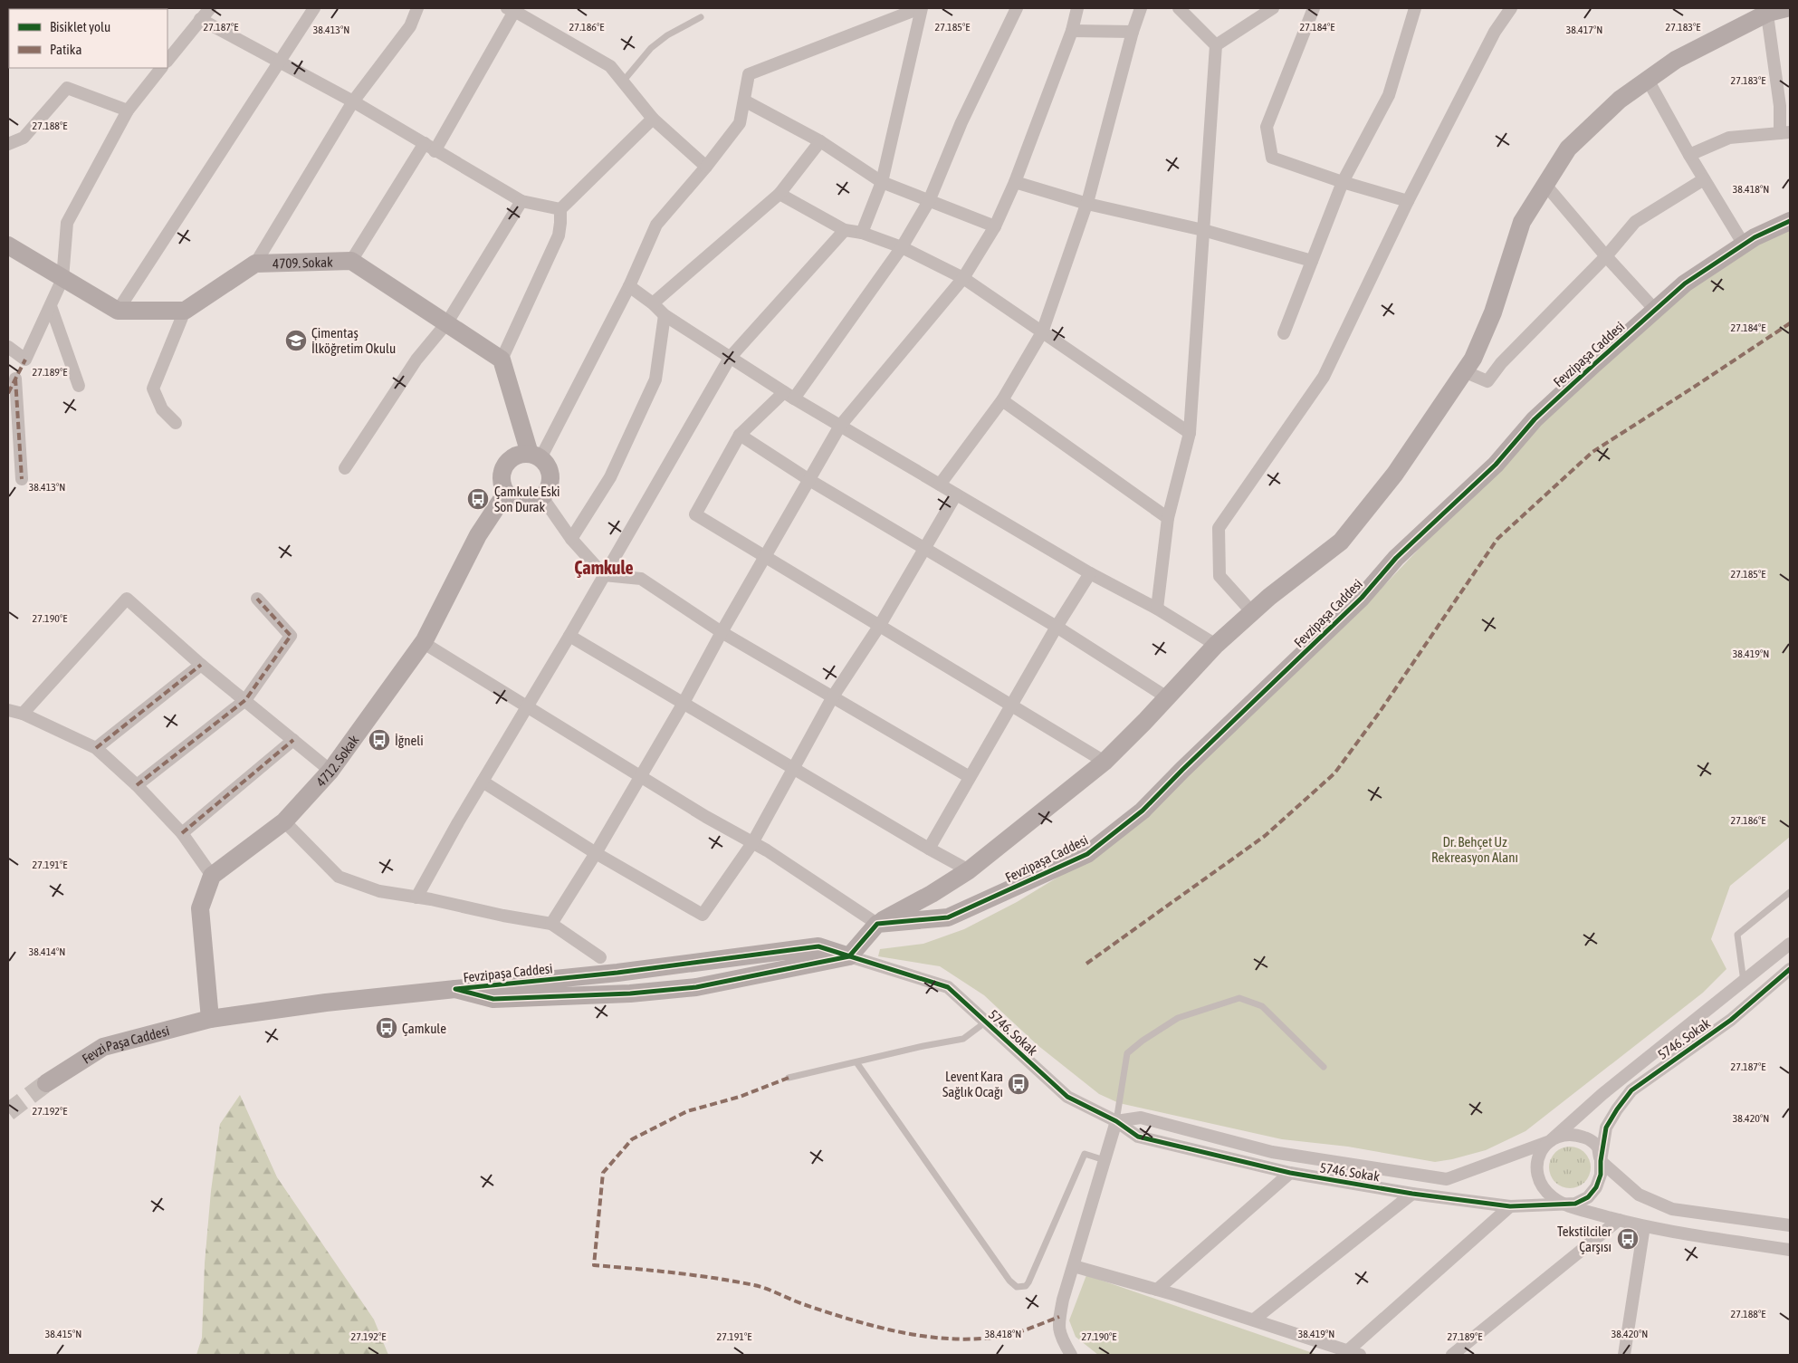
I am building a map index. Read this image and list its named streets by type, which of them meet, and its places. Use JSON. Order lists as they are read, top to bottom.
{
  "streets": {
    "street": [
      "4709. Sokak",
      "Fevzipaşa Caddesi",
      "4712. Sokak",
      "5746. Sokak",
      "Fevzi Paşa Caddesi"
    ]
  },
  "crossings": [
    ["Fevzipaşa Caddesi", "5746. Sokak"],
    ["Fevzipaşa Caddesi", "Fevzi Paşa Caddesi"]
  ],
  "districts": ["Çamkule"],
  "parks": ["Dr. Behçet Uz Rekreasyon Alanı"],
  "places": {
    "school or university": ["Çimentaş İlköğretim Okulu"],
    "bus stop": [
      "Çamkule Eski Son Durak",
      "İğneli",
      "Çamkule",
      "Levent Kara Sağlık Ocağı",
      "Tekstilciler Çarşısı"
    ]
  },
  "legend": ["Bisiklet yolu", "Patika"],
  "coordinates": [
    "27.187°E",
    "27.185°E",
    "27.183°E",
    "27.186°E",
    "27.184°E",
    "38.413°N",
    "38.417°N",
    "27.188°E",
    "38.418°N",
    "27.189°E",
    "27.190°E",
    "38.419°N",
    "27.191°E",
    "38.414°N",
    "27.192°E",
    "38.420°N",
    "38.415°N"
  ]
}
